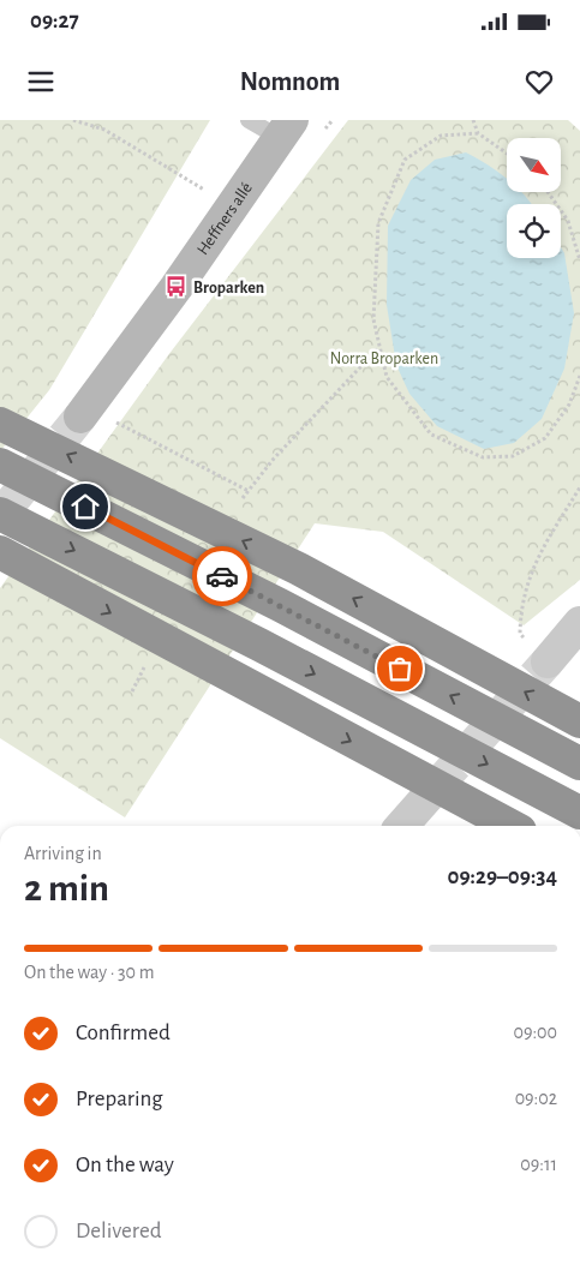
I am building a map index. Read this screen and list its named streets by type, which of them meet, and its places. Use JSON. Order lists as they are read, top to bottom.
{
  "streets": {
    "street": ["Heffners allé"]
  },
  "parks": ["Norra Broparken"],
  "places": {
    "bus stop": ["Broparken"]
  },
  "north": "bottom right",
  "page": {
    "status": "09:27",
    "header": "Nomnom",
    "heading": ["2 min", "Arriving in", "09:29–09:34"],
    "bar": "On the way · 30 m",
    "list": [
      ["Confirmed", "09:00"],
      ["Preparing", "09:02"],
      ["On the way", "09:11"],
      "Delivered"
    ]
  }
}
